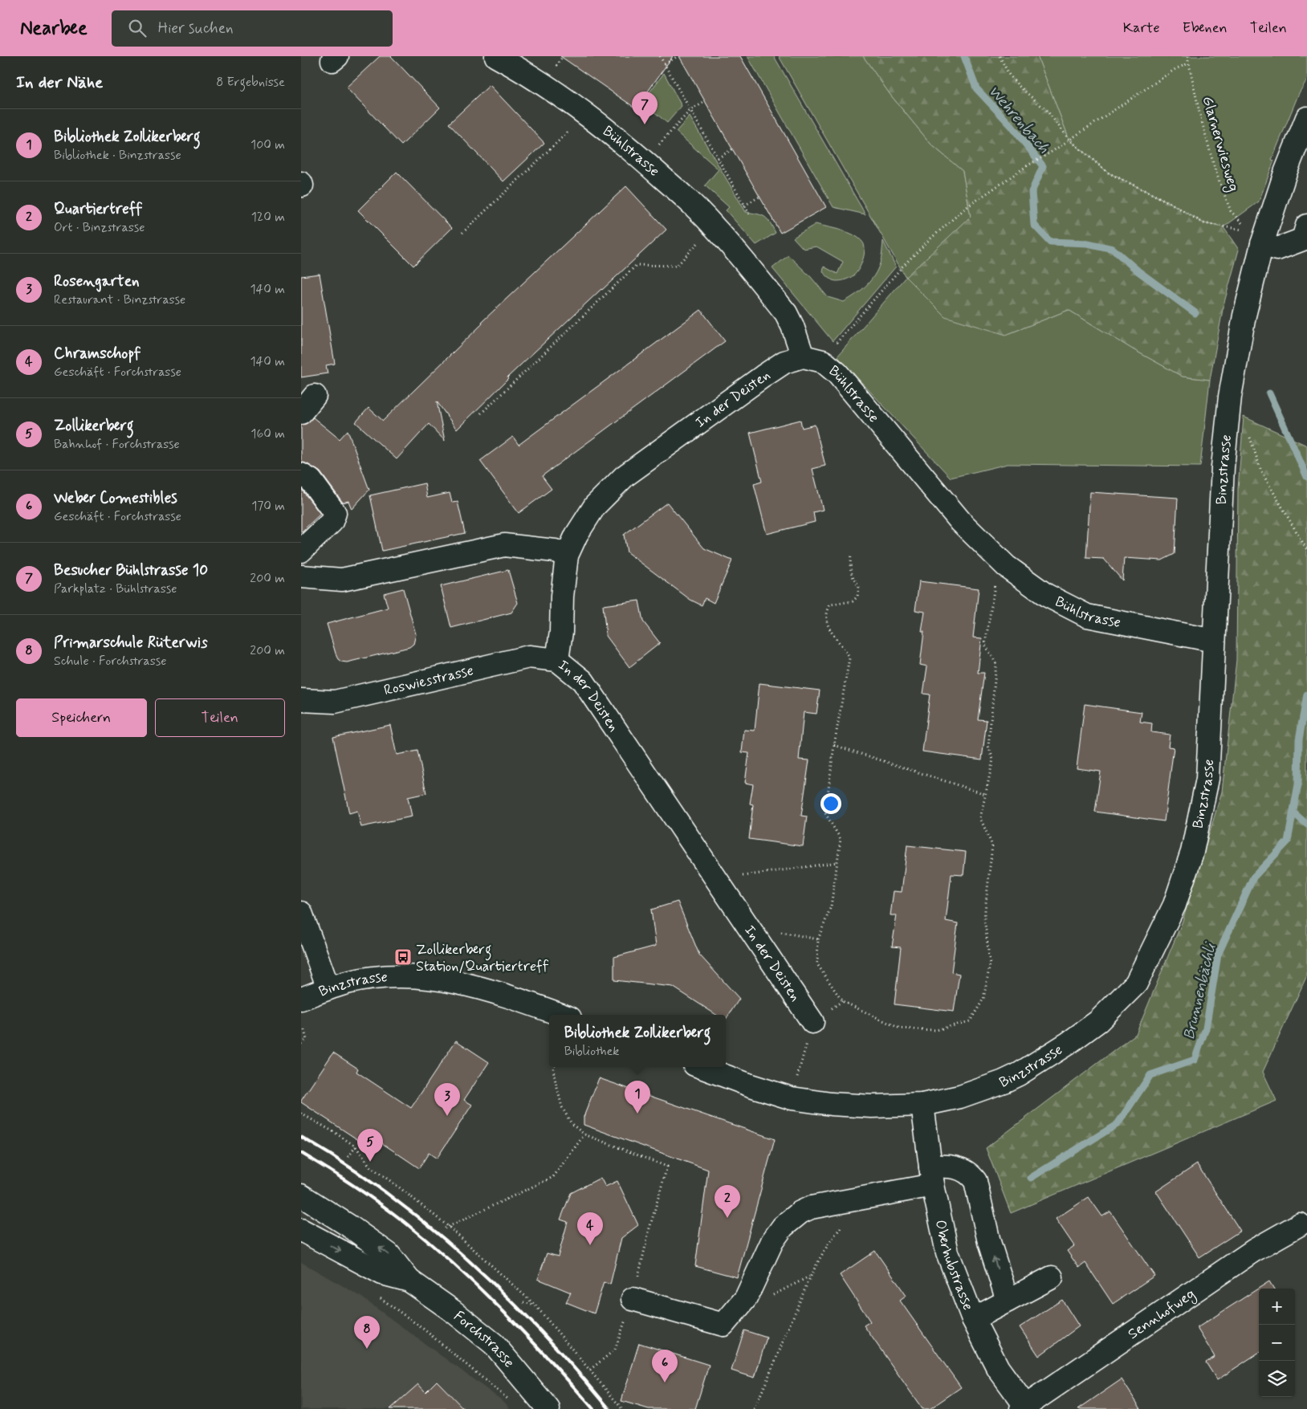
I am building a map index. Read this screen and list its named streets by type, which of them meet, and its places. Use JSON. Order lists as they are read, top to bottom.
{
  "streets": {
    "street": [
      "Bühlstrasse",
      "In der Deisten",
      "Binzstrasse",
      "Roswiesstrasse",
      "Oberhubstrasse",
      "Sennhofweg",
      "Forchstrasse"
    ],
    "path": ["Glarnerwiesweg"]
  },
  "crossings": [
    ["Bühlstrasse", "In der Deisten"],
    ["Bühlstrasse", "Binzstrasse"],
    ["In der Deisten", "Roswiesstrasse"],
    ["Binzstrasse", "Oberhubstrasse"],
    ["Oberhubstrasse", "Sennhofweg"]
  ],
  "water": ["Wehrenbach", "Brunnenbächli"],
  "places": {
    "bus stop": ["Zollikerberg Station/Quartiertreff"]
  },
  "page": {
    "header": "Nearbee",
    "search": "Hier suchen",
    "nav": ["Karte", "Ebenen", "Teilen"],
    "heading": ["In der Nähe", "8 Ergebnisse"],
    "pins": [
      "7",
      "1",
      "3",
      "5",
      "2",
      "4",
      "8",
      "6"
    ],
    "list": [
      {
        "mark": "1",
        "name": "Bibliothek Zollikerberg",
        "note": "Bibliothek · Binzstrasse",
        "value": "100 m"
      },
      {
        "mark": "2",
        "name": "Quartiertreff",
        "note": "Ort · Binzstrasse",
        "value": "120 m"
      },
      {
        "mark": "3",
        "name": "Rosengarten",
        "note": "Restaurant · Binzstrasse",
        "value": "140 m"
      },
      {
        "mark": "4",
        "name": "Chramschopf",
        "note": "Geschäft · Forchstrasse",
        "value": "140 m"
      },
      {
        "mark": "5",
        "name": "Zollikerberg",
        "note": "Bahnhof · Forchstrasse",
        "value": "160 m"
      },
      {
        "mark": "6",
        "name": "Weber Comestibles",
        "note": "Geschäft · Forchstrasse",
        "value": "170 m"
      },
      {
        "mark": "7",
        "name": "Besucher Bühlstrasse 10",
        "note": "Parkplatz · Bühlstrasse",
        "value": "200 m"
      },
      {
        "mark": "8",
        "name": "Primarschule Rüterwis",
        "note": "Schule · Forchstrasse",
        "value": "200 m"
      }
    ],
    "buttons": ["Speichern", "Teilen"],
    "popup": ["Bibliothek Zollikerberg", "Bibliothek"],
    "map_buttons": ["+", "−"]
  }
}
